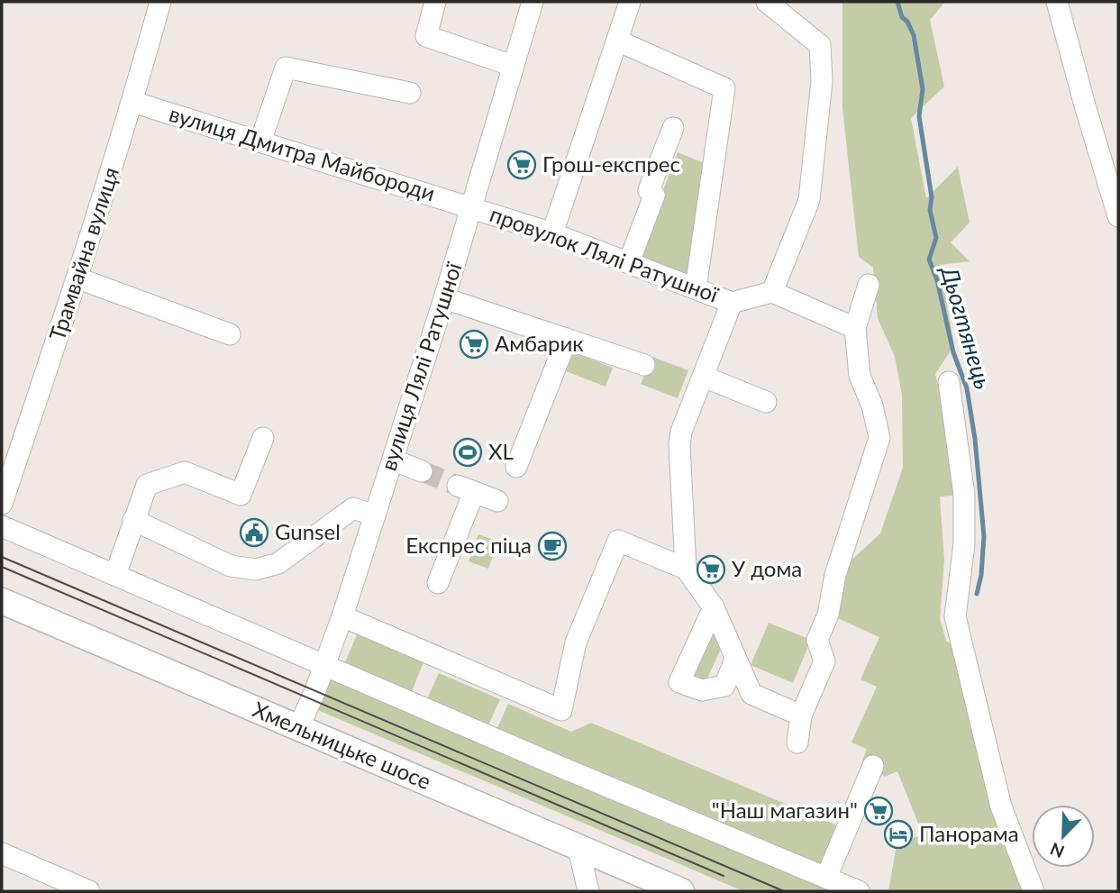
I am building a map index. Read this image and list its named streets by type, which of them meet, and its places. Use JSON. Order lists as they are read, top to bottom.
{
  "streets": {
    "main road": ["Хмельницьке шосе"],
    "street": [
      "вулиця Дмитра Майбороди",
      "Трамвайна вулиця",
      "провулок Лялі Ратушної",
      "вулиця Лялі Ратушної"
    ]
  },
  "crossings": [
    ["вулиця Дмитра Майбороди", "Трамвайна вулиця"],
    ["вулиця Дмитра Майбороди", "провулок Лялі Ратушної"],
    ["вулиця Дмитра Майбороди", "вулиця Лялі Ратушної"],
    ["провулок Лялі Ратушної", "вулиця Лялі Ратушної"],
    ["вулиця Лялі Ратушної", "Хмельницьке шосе"]
  ],
  "water": ["Дьогтянець"],
  "places": {
    "supermarket": [
      "Грош-експрес",
      "Амбарик",
      "У дома",
      "\"Наш магазин\""
    ],
    "sports": ["XL"],
    "public building": ["Gunsel"],
    "cafe": ["Експрес піца"],
    "hotel": ["Панорама"]
  },
  "north": "bottom left"
}
